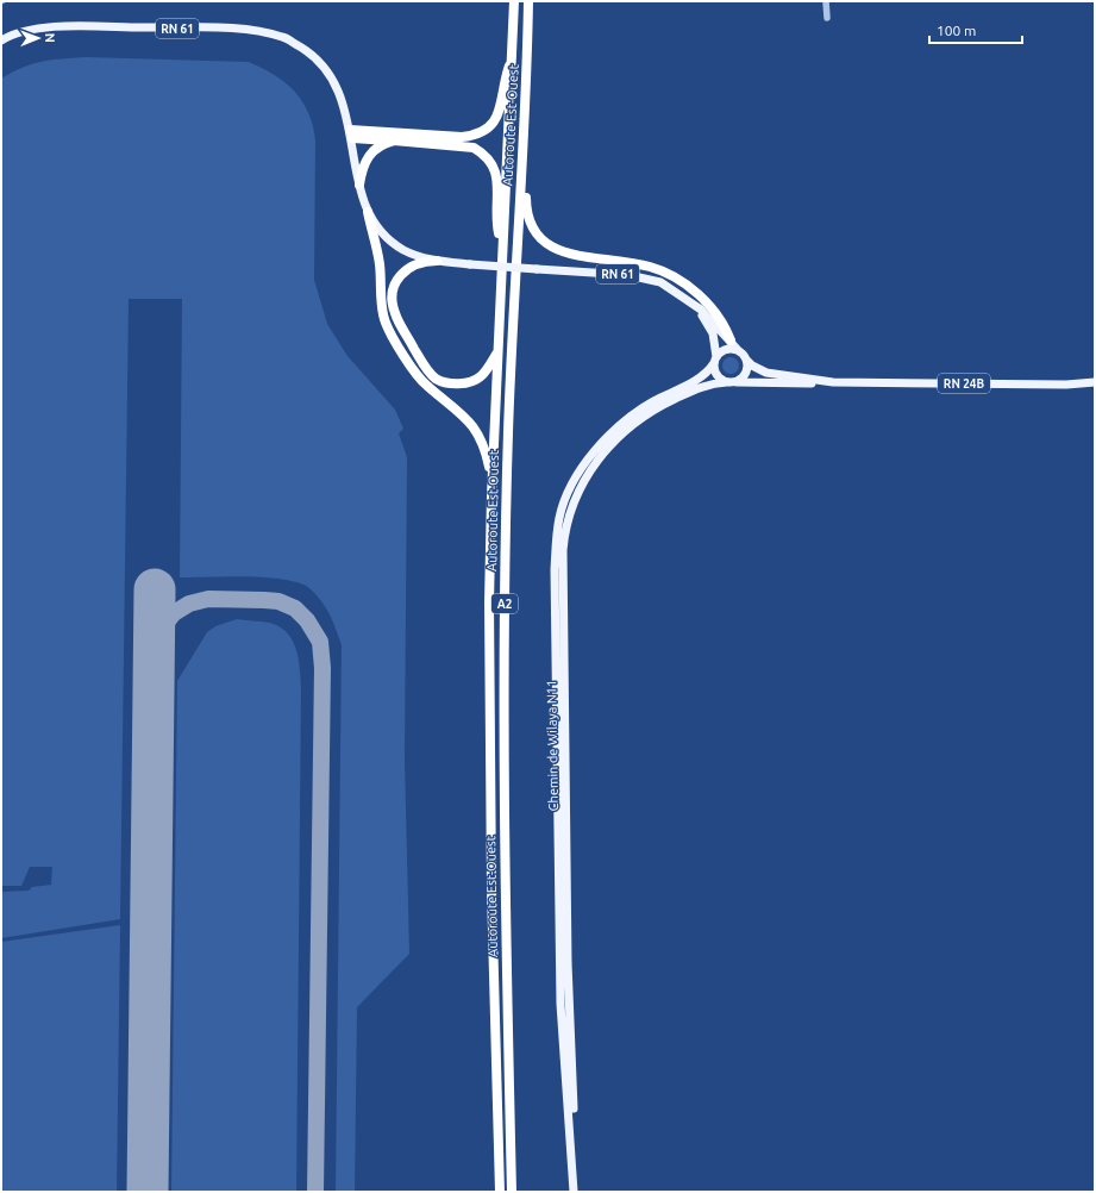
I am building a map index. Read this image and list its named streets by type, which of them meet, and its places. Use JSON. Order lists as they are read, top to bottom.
{
  "streets": {
    "highway": ["Autoroute Est-Ouest", "A2"],
    "main road": ["RN 61", "RN 24B", "Chemin de Wilaya N11"]
  },
  "crossings": [
    ["RN 61", "Chemin de Wilaya N11"]
  ],
  "scale_bar": "100 m",
  "north": "right"
}
